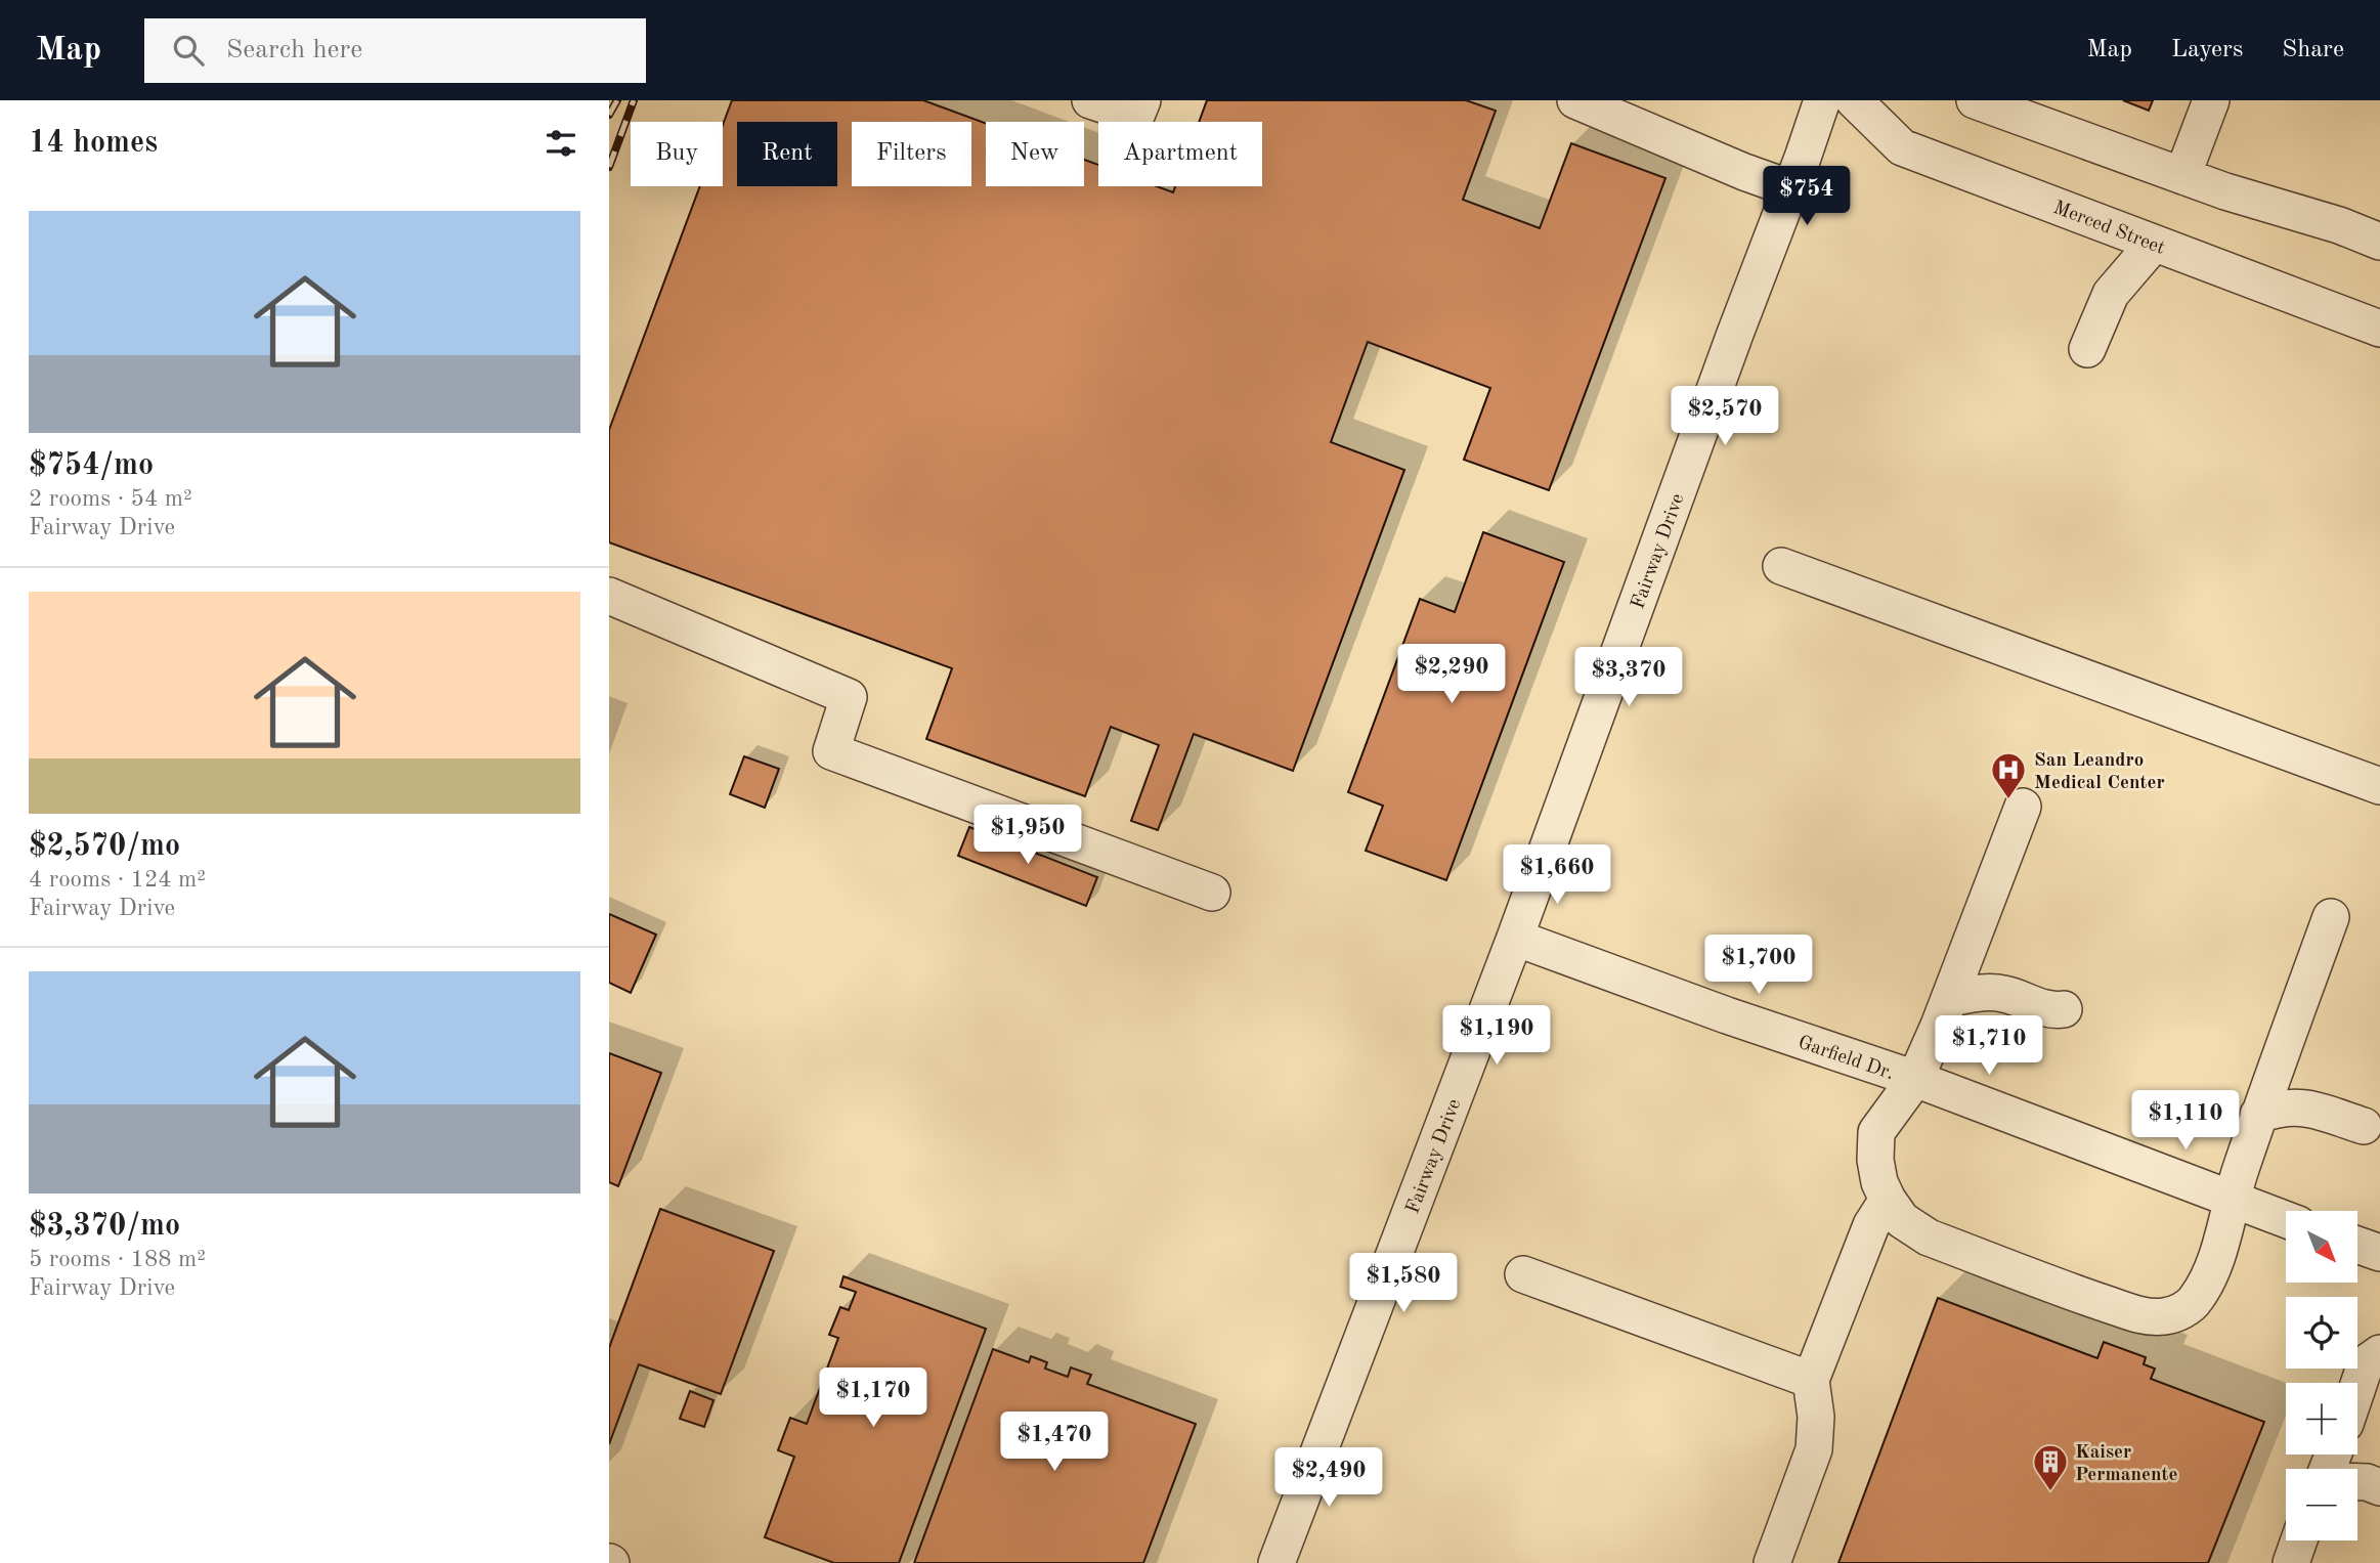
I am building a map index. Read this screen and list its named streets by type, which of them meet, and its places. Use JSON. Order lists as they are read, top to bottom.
{
  "streets": {
    "street": ["Merced Street", "Fairway Drive", "Garfield Dr."]
  },
  "crossings": [
    ["Fairway Drive", "Garfield Dr."]
  ],
  "places": {
    "hospital": ["San Leandro Medical Center"],
    "building": ["Kaiser Permanente"]
  },
  "north": "bottom right",
  "page": {
    "header": "Map",
    "search": "Search here",
    "nav": ["Map", "Layers", "Share"],
    "heading": "14 homes",
    "chip": [
      "Buy",
      "Rent",
      "Filters",
      "New",
      "Apartment"
    ],
    "price": [
      "$754",
      "$2,570",
      "$2,290",
      "$3,370",
      "$1,950",
      "$1,660",
      "$1,700",
      "$1,190",
      "$1,710",
      "$1,110",
      "$1,580",
      "$1,170",
      "$1,470",
      "$2,490"
    ],
    "list": [
      {
        "name": "$754/mo",
        "note": "2 rooms · 54 m² · Fairway Drive"
      },
      {
        "name": "$2,570/mo",
        "note": "4 rooms · 124 m² · Fairway Drive"
      },
      {
        "name": "$3,370/mo",
        "note": "5 rooms · 188 m² · Fairway Drive"
      }
    ],
    "map_buttons": ["+", "−"]
  }
}
